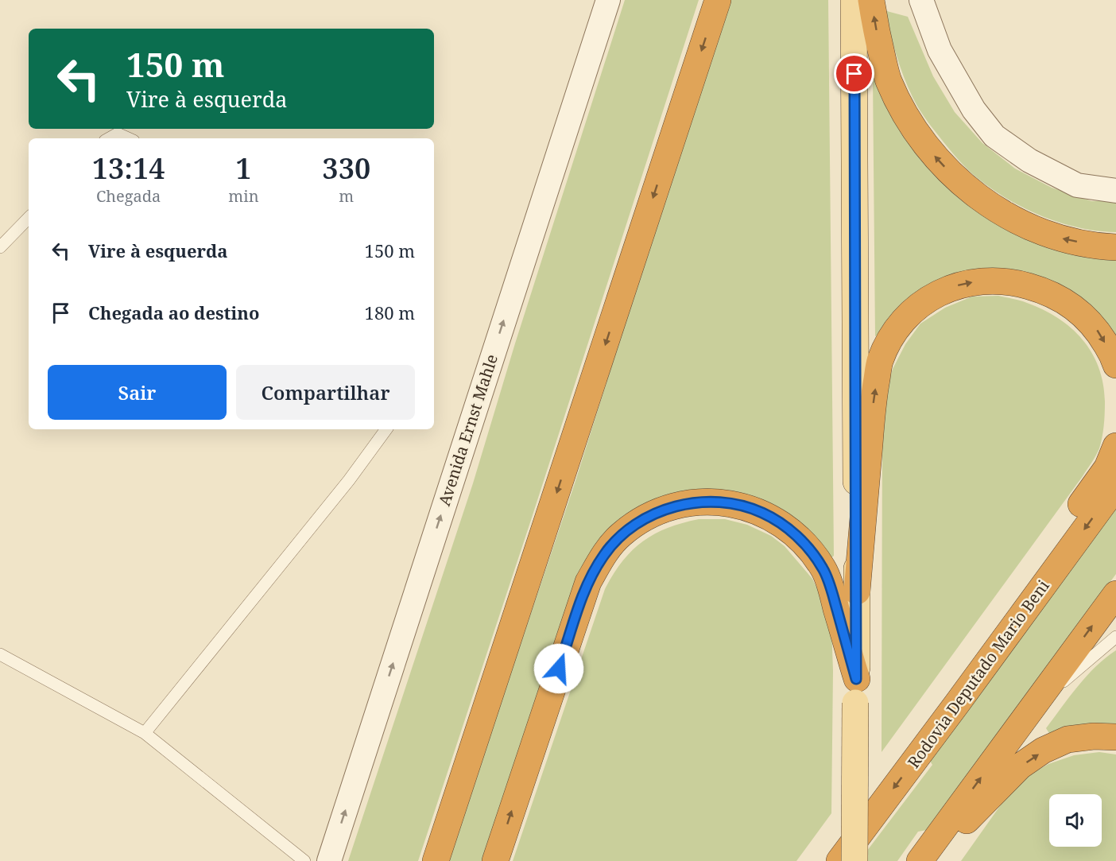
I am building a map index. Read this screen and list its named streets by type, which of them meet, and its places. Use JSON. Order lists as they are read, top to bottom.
{
  "streets": {
    "highway": ["Rodovia Deputado Mario Beni"],
    "street": ["Avenida Ernst Mahle"]
  },
  "one_way": ["Avenida Ernst Mahle"],
  "page": {
    "turn": ["150 m", "Vire à esquerda"],
    "eta": [
      "13:14",
      "Chegada",
      "1",
      "min",
      "330",
      "m"
    ],
    "list": [
      {
        "name": "Vire à esquerda",
        "value": "150 m"
      },
      {
        "name": "Chegada ao destino",
        "value": "180 m"
      }
    ],
    "buttons": ["Sair", "Compartilhar"]
  }
}
